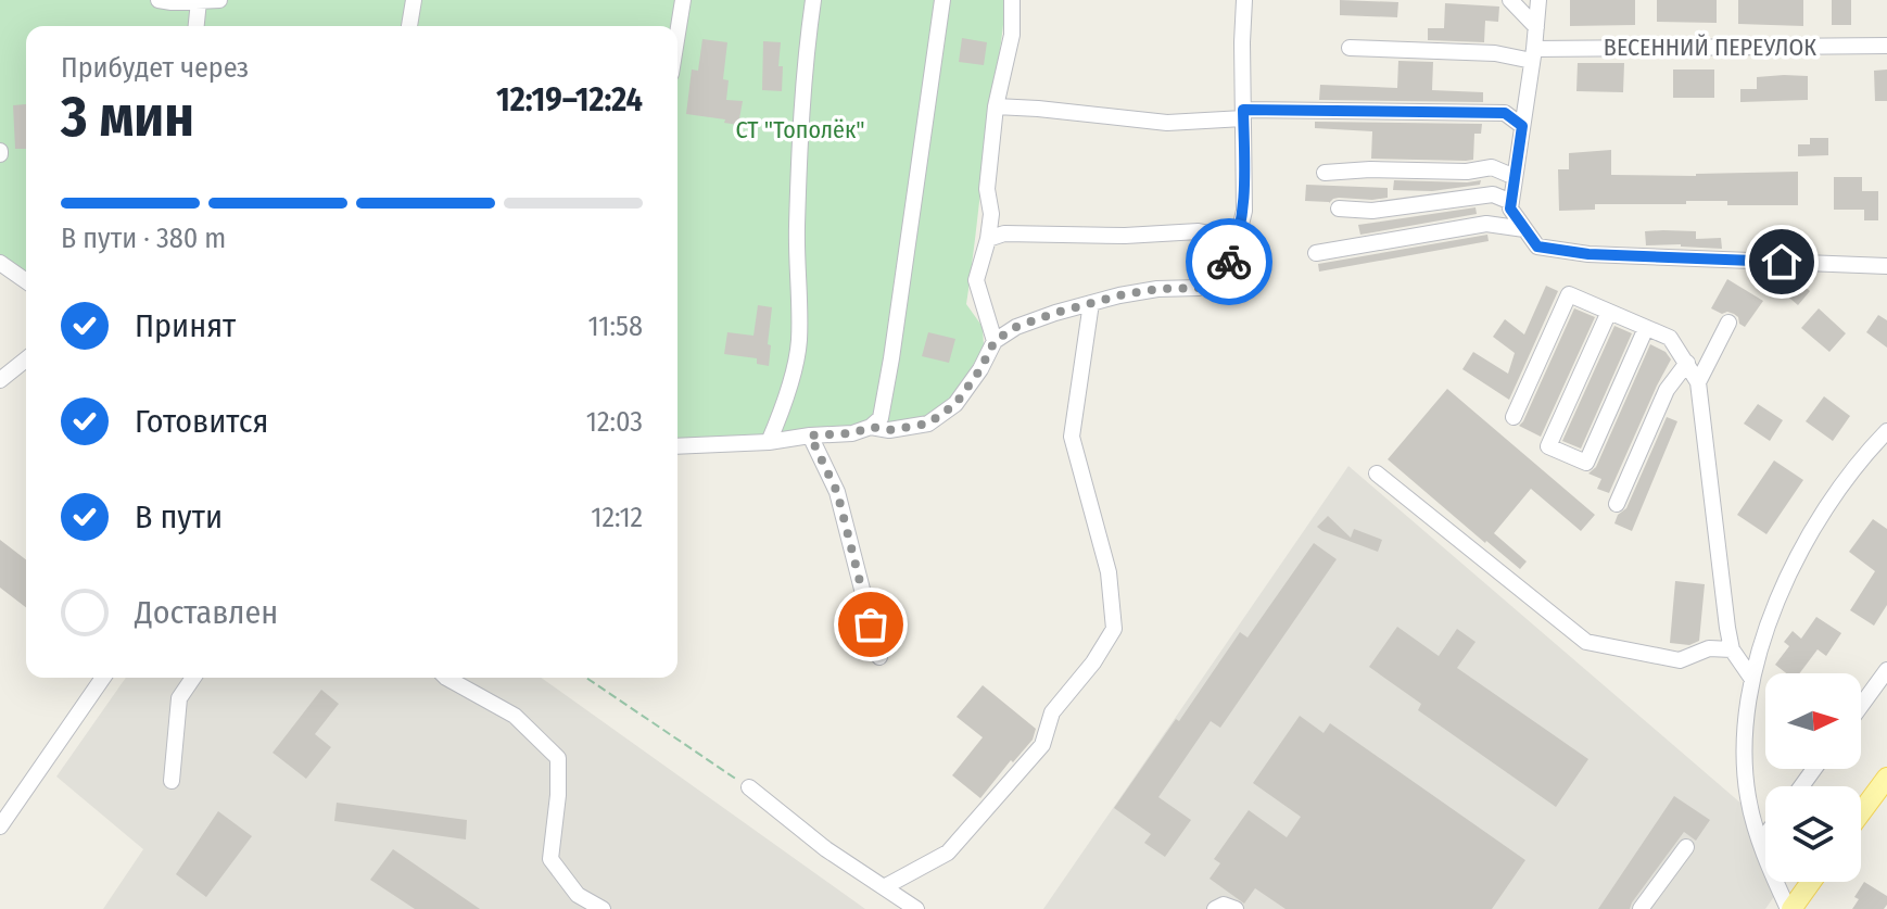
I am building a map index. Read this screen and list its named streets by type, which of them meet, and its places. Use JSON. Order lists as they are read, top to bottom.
{
  "streets": {
    "street": ["ВЕСЕННИЙ ПЕРЕУЛОК"]
  },
  "parks": ["СТ \"Тополёк\""],
  "north": "right",
  "page": {
    "heading": ["3 мин", "Прибудет через", "12:19–12:24"],
    "bar": "В пути · 380 m",
    "list": [
      ["Принят", "11:58"],
      ["Готовится", "12:03"],
      ["В пути", "12:12"],
      "Доставлен"
    ]
  }
}
